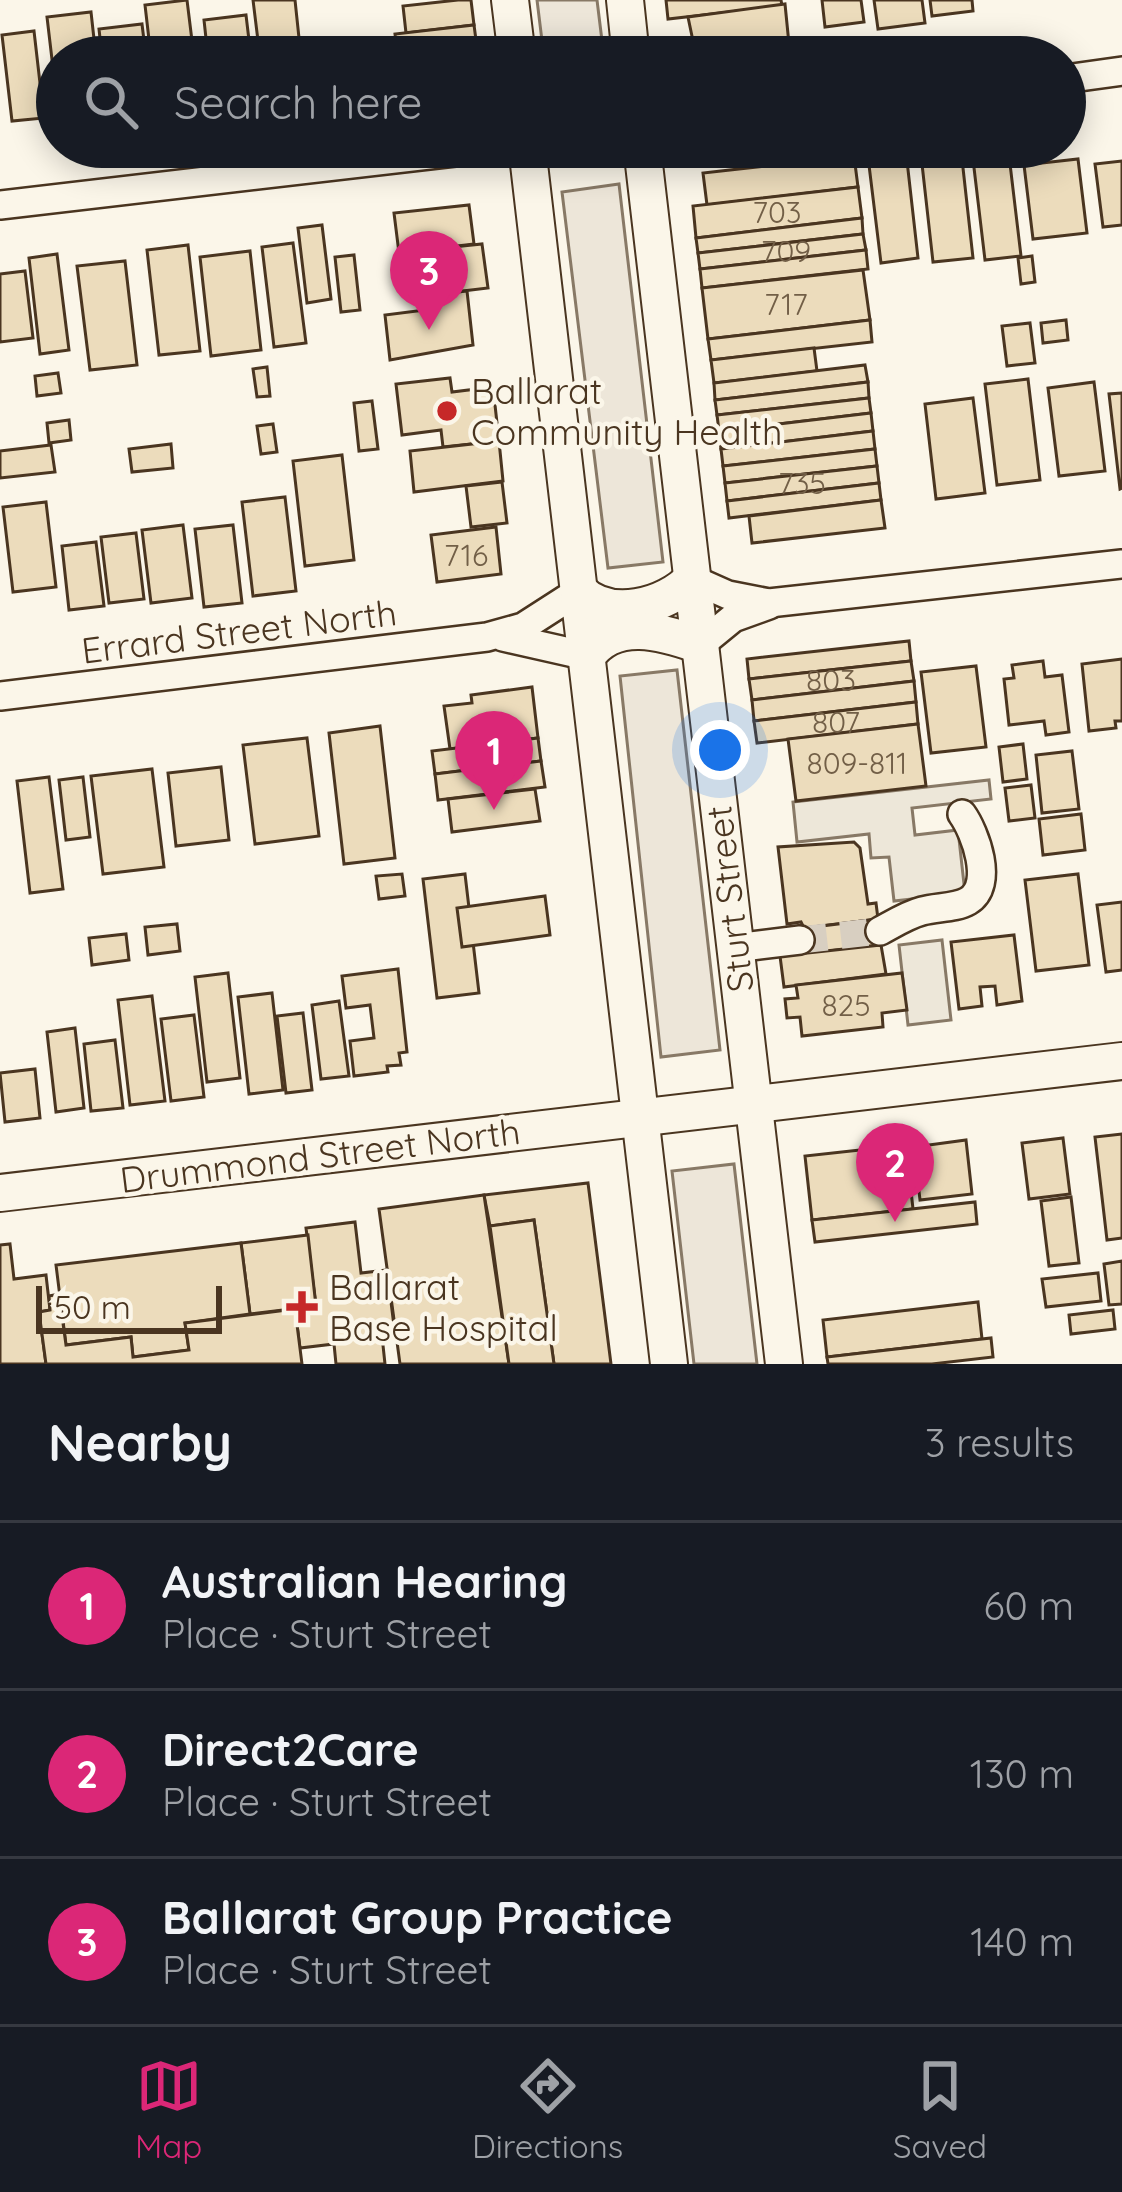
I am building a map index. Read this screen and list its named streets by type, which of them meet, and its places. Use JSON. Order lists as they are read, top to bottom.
{
  "streets": {
    "main road": ["Sturt Street", "Drummond Street North"],
    "street": ["Errard Street North"]
  },
  "crossings": [
    ["Sturt Street", "Drummond Street North"]
  ],
  "places": {
    "other": ["Ballarat Community Health"],
    "health": ["Ballarat Base Hospital"]
  },
  "house_numbers": [
    "703",
    "709",
    "717",
    "735",
    "716",
    "803",
    "807",
    "809-811",
    "825"
  ],
  "scale_bar": "50 m",
  "page": {
    "search": "Search here",
    "pins": ["3", "1", "2"],
    "scale": "50 m",
    "heading": ["Nearby", "3 results"],
    "list": [
      {
        "mark": "1",
        "name": "Australian Hearing",
        "note": "Place · Sturt Street",
        "value": "60 m"
      },
      {
        "mark": "2",
        "name": "Direct2Care",
        "note": "Place · Sturt Street",
        "value": "130 m"
      },
      {
        "mark": "3",
        "name": "Ballarat Group Practice",
        "note": "Place · Sturt Street",
        "value": "140 m"
      }
    ],
    "nav": ["Map", "Directions", "Saved"]
  }
}
